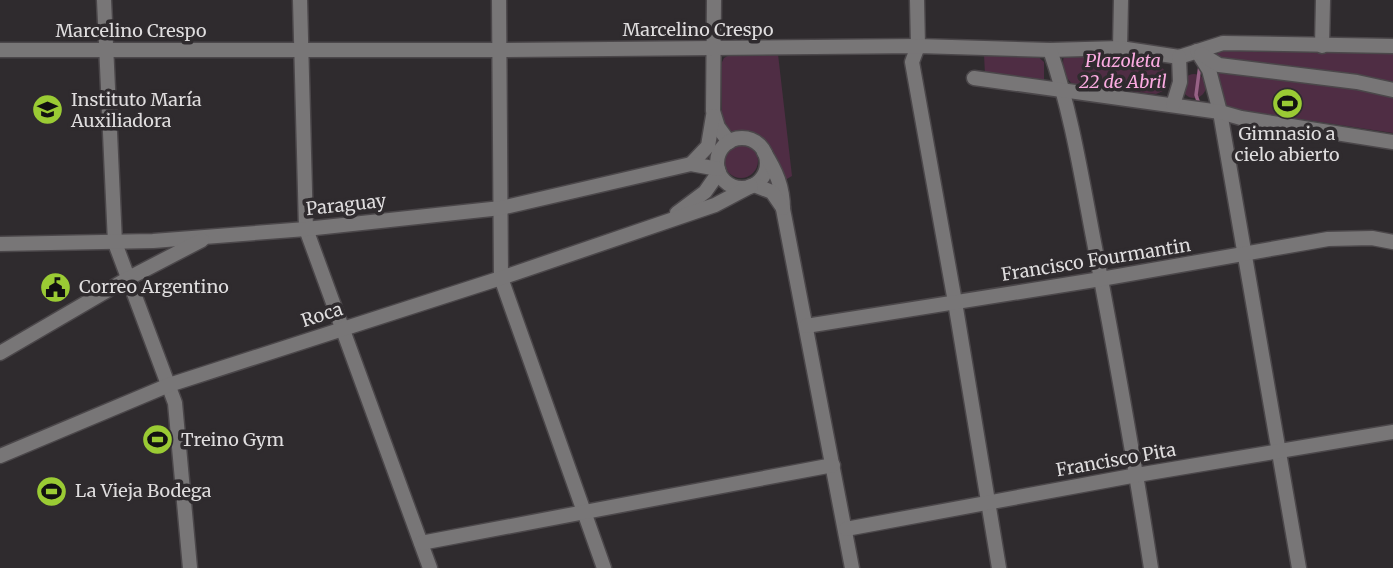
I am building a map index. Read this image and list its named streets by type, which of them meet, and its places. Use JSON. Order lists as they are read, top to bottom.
{
  "streets": {
    "street": [
      "Marcelino Crespo",
      "Paraguay",
      "Francisco Fourmantin",
      "Roca",
      "Francisco Pita"
    ]
  },
  "crossings": [
    ["Paraguay", "Roca"]
  ],
  "parks": ["Plazoleta 22 de Abril"],
  "places": {
    "sports": ["Gimnasio a cielo abierto", "Treino Gym", "La Vieja Bodega"],
    "school or university": ["Instituto María Auxiliadora"],
    "public building": ["Correo Argentino"]
  }
}
